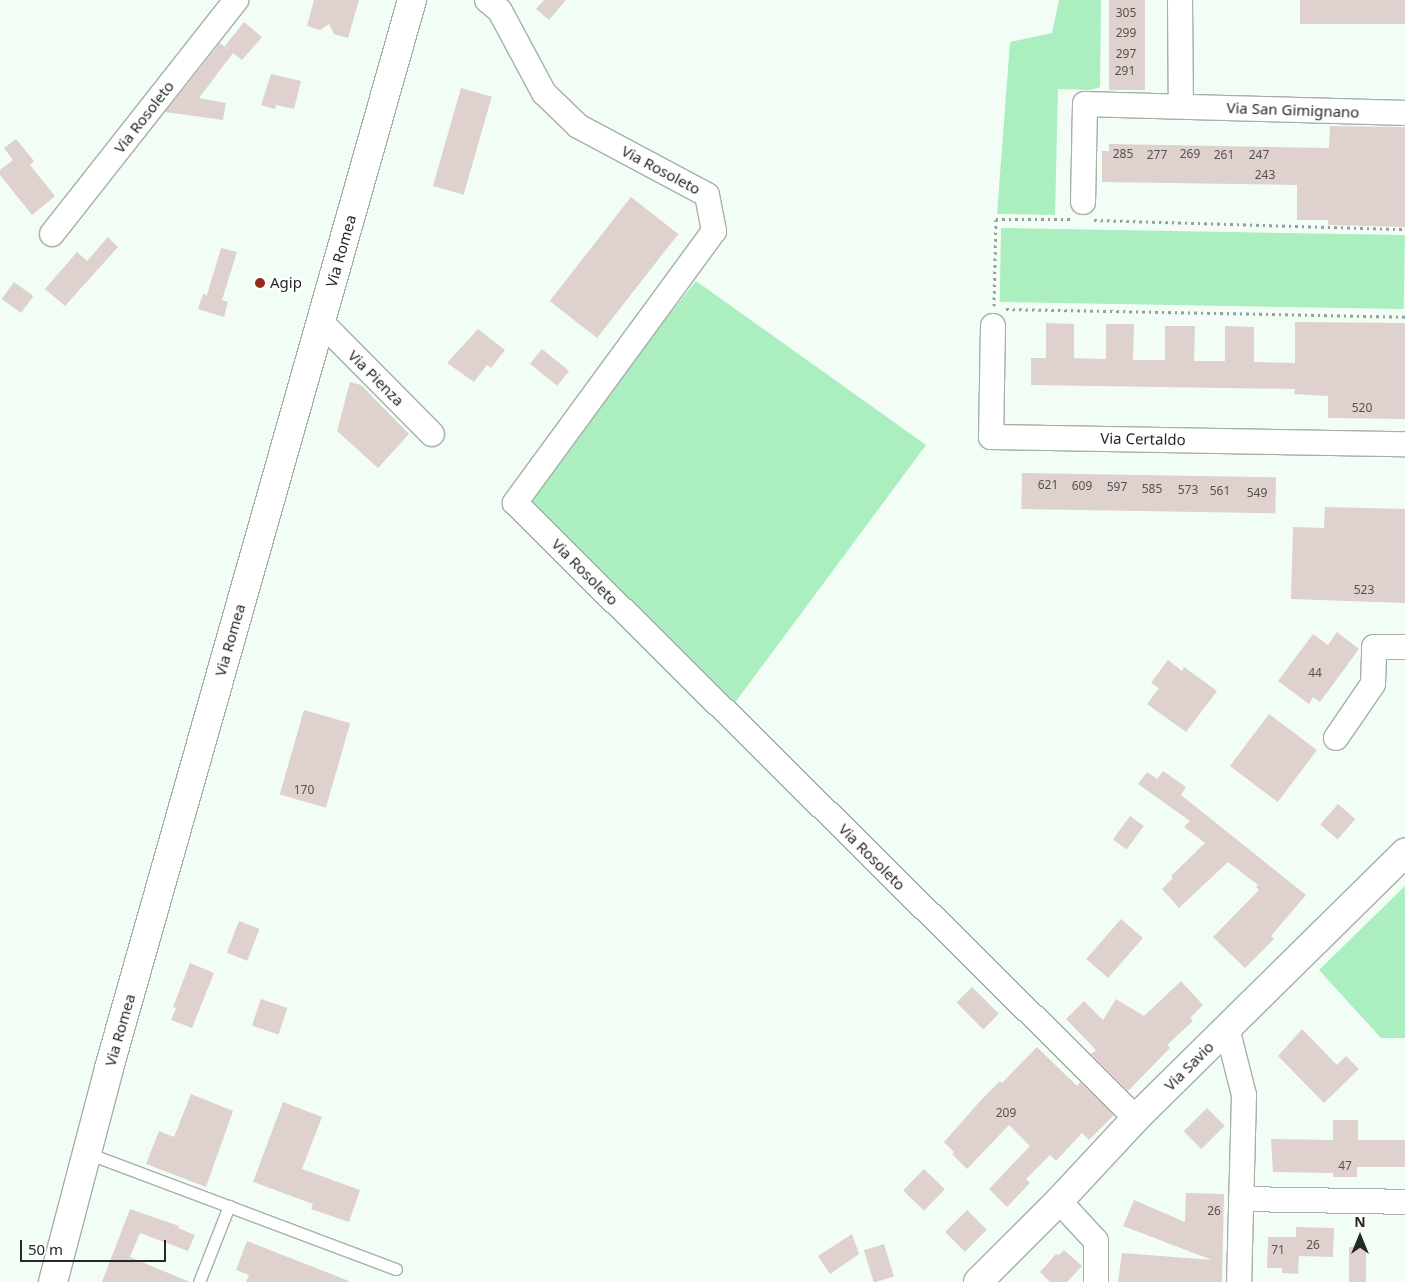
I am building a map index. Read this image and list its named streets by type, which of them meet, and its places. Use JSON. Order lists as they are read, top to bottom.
{
  "streets": {
    "main road": ["Via Romea", "Via Savio"],
    "street": [
      "Via San Gimignano",
      "Via Rosoleto",
      "Via Pienza",
      "Via Certaldo"
    ]
  },
  "crossings": [
    ["Via Rosoleto", "Via Savio"],
    ["Via Romea", "Via Pienza"]
  ],
  "places": ["Agip"],
  "house_numbers": [
    "305",
    "299",
    "297",
    "291",
    "285",
    "269",
    "277",
    "261",
    "247",
    "243",
    "520",
    "621",
    "609",
    "597",
    "585",
    "573",
    "561",
    "549",
    "523",
    "44",
    "170",
    "209",
    "47",
    "26",
    "26",
    "71"
  ],
  "scale_bar": "50 m",
  "north": "top"
}
